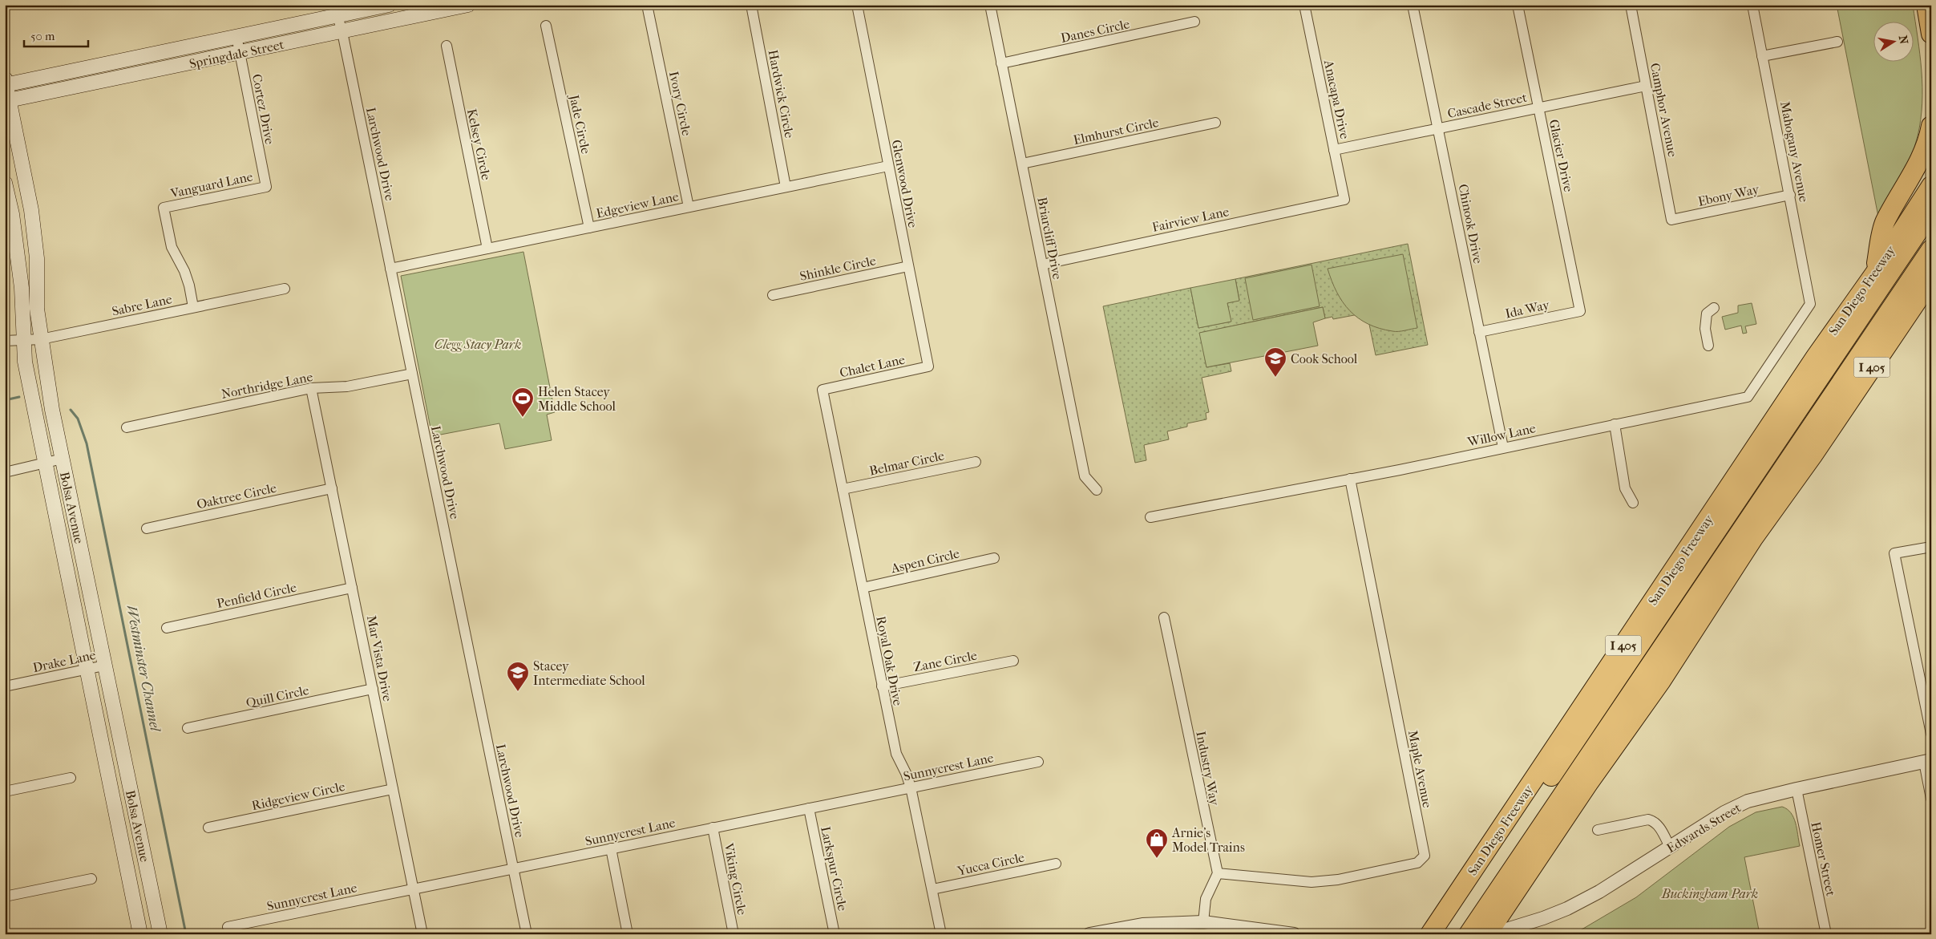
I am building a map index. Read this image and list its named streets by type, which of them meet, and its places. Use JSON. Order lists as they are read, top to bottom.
{
  "streets": {
    "highway": ["San Diego Freeway", "I 405"],
    "main road": ["Springdale Street", "Bolsa Avenue"],
    "street": [
      "Danes Circle",
      "Hardwick Circle",
      "Anacapa Drive",
      "Ivory Circle",
      "Cascade Street",
      "Cortez Drive",
      "Camphor Avenue",
      "Jade Circle",
      "Elmhurst Circle",
      "Kelsey Circle",
      "Mahogany Avenue",
      "Larchwood Drive",
      "Glacier Drive",
      "Glenwood Drive",
      "Vanguard Lane",
      "Ebony Way",
      "Edgeview Lane",
      "Fairview Lane",
      "Chinook Drive",
      "Briarcliff Drive",
      "Shinkle Circle",
      "Sabre Lane",
      "Ida Way",
      "Chalet Lane",
      "Northridge Lane",
      "Willow Lane",
      "Belmar Circle",
      "Oaktree Circle",
      "Aspen Circle",
      "Penfield Circle",
      "Mar Vista Drive",
      "Drake Lane",
      "Royal Oak Drive",
      "Zane Circle",
      "Quill Circle",
      "Sunnycrest Lane",
      "Industry Way",
      "Maple Avenue",
      "Ridgeview Circle",
      "Edwards Street",
      "Homer Street",
      "Yucca Circle",
      "Larkspur Circle",
      "Viking Circle"
    ]
  },
  "crossings": [
    ["Danes Circle", "Briarcliff Drive"],
    ["Springdale Street", "Cortez Drive"],
    ["Springdale Street", "Larchwood Drive"],
    ["Springdale Street", "Bolsa Avenue"],
    ["Hardwick Circle", "Edgeview Lane"],
    ["Anacapa Drive", "Cascade Street"],
    ["Anacapa Drive", "Fairview Lane"],
    ["Ivory Circle", "Edgeview Lane"],
    ["Cascade Street", "Camphor Avenue"],
    ["Cascade Street", "Glacier Drive"],
    ["Cascade Street", "Chinook Drive"],
    ["Cortez Drive", "Vanguard Lane"],
    ["Camphor Avenue", "Ebony Way"],
    ["Jade Circle", "Edgeview Lane"],
    ["Elmhurst Circle", "Briarcliff Drive"],
    ["Kelsey Circle", "Edgeview Lane"],
    ["Mahogany Avenue", "Ebony Way"],
    ["Mahogany Avenue", "Willow Lane"],
    ["Larchwood Drive", "Edgeview Lane"],
    ["Larchwood Drive", "Northridge Lane"],
    ["Larchwood Drive", "Sunnycrest Lane"],
    ["Glacier Drive", "Ida Way"],
    ["Glenwood Drive", "Edgeview Lane"],
    ["Glenwood Drive", "Shinkle Circle"],
    ["Glenwood Drive", "Chalet Lane"],
    ["Vanguard Lane", "Sabre Lane"],
    ["Fairview Lane", "Briarcliff Drive"],
    ["Chinook Drive", "Ida Way"],
    ["Chinook Drive", "Willow Lane"],
    ["Sabre Lane", "Bolsa Avenue"],
    ["Chalet Lane", "Royal Oak Drive"],
    ["Northridge Lane", "Mar Vista Drive"],
    ["Willow Lane", "Maple Avenue"],
    ["Belmar Circle", "Royal Oak Drive"],
    ["Oaktree Circle", "Mar Vista Drive"],
    ["Bolsa Avenue", "Drake Lane"],
    ["Aspen Circle", "Royal Oak Drive"],
    ["Penfield Circle", "Mar Vista Drive"],
    ["Mar Vista Drive", "Quill Circle"],
    ["Mar Vista Drive", "Sunnycrest Lane"],
    ["Mar Vista Drive", "Ridgeview Circle"],
    ["Royal Oak Drive", "Zane Circle"],
    ["Royal Oak Drive", "Sunnycrest Lane"],
    ["Royal Oak Drive", "Yucca Circle"],
    ["Sunnycrest Lane", "Larkspur Circle"],
    ["Sunnycrest Lane", "Viking Circle"],
    ["Industry Way", "Maple Avenue"],
    ["Edwards Street", "Homer Street"]
  ],
  "water": ["Westminster Channel"],
  "parks": ["Clegg Stacy Park", "Buckingham Park"],
  "places": {
    "school or university": ["Cook School", "Stacey Intermediate School"],
    "sports": ["Helen Stacey Middle School"],
    "shop": ["Arnie's Model Trains"]
  },
  "scale_bar": "50 m",
  "north": "right"
}
